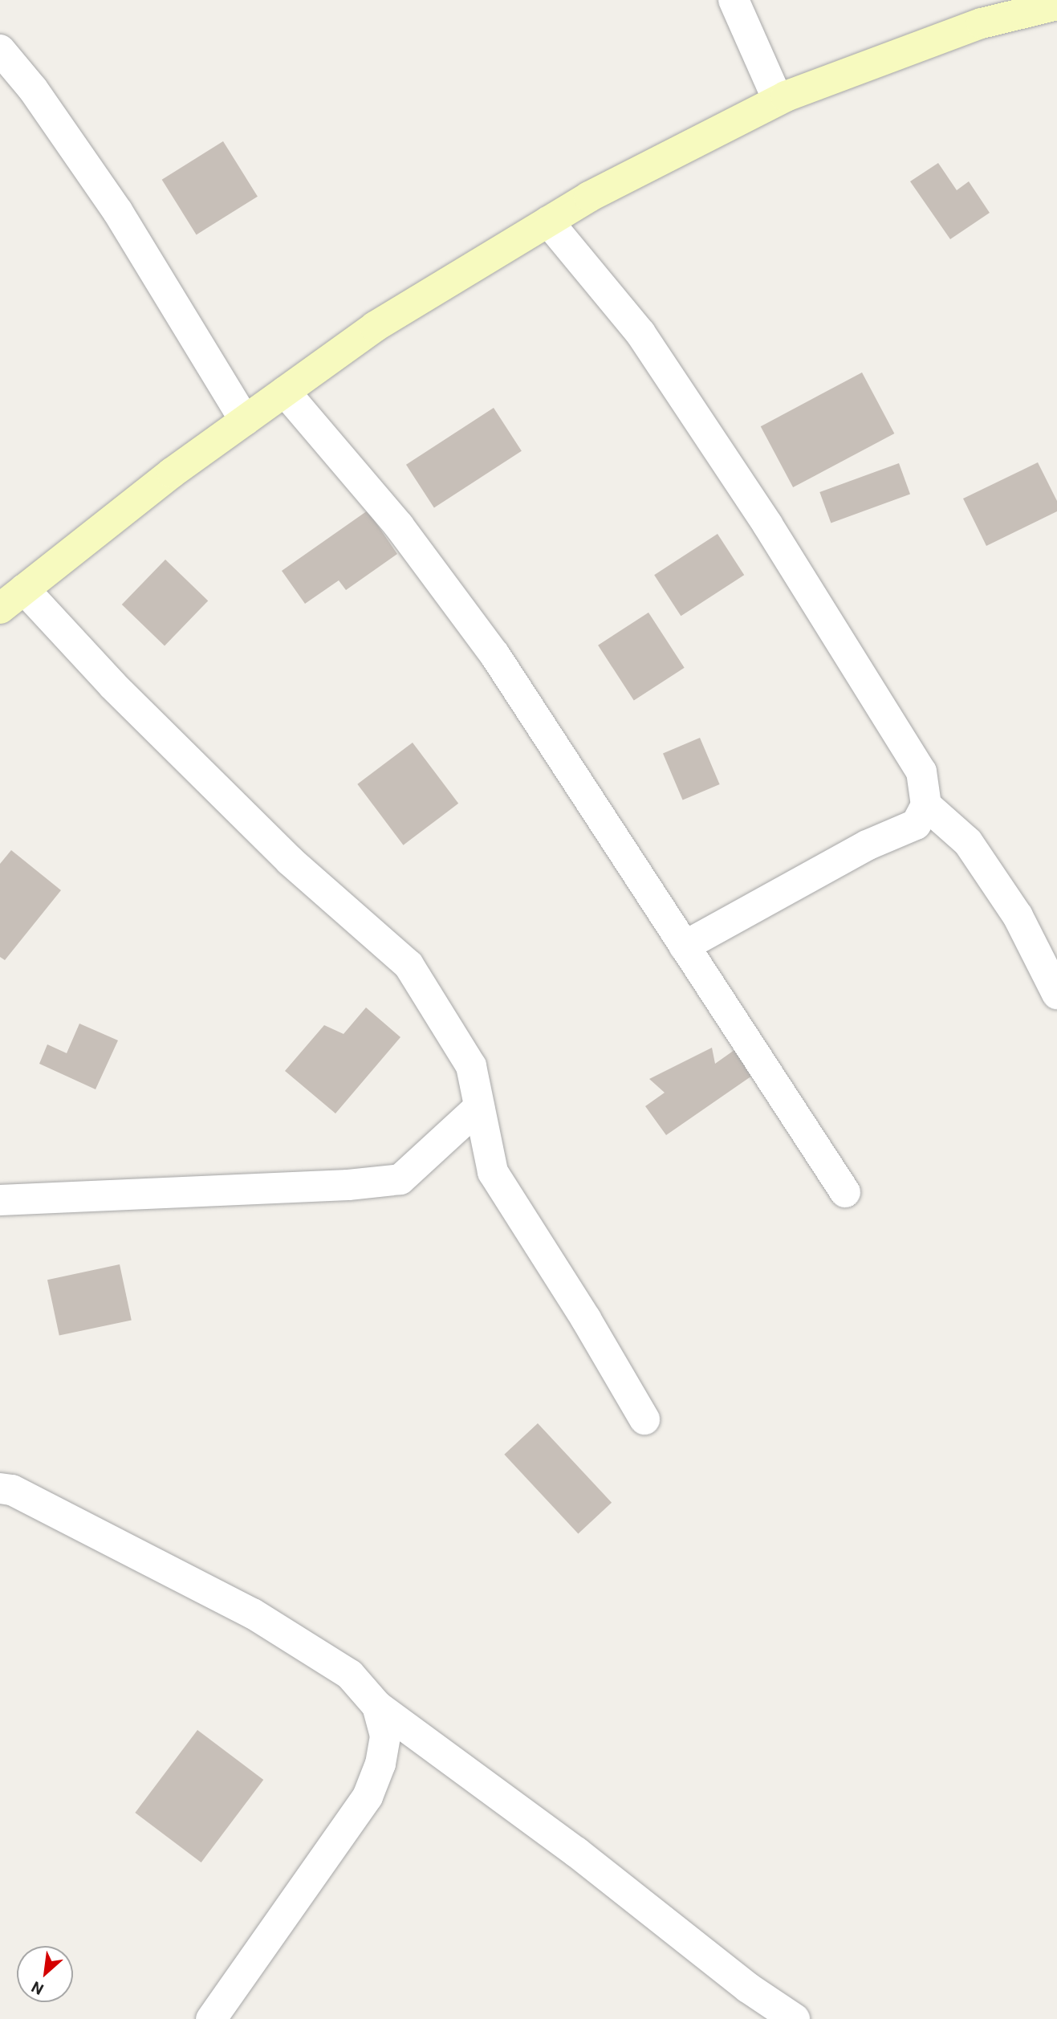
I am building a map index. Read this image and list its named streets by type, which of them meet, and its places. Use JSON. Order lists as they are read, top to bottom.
{
  "north": "bottom left"
}
